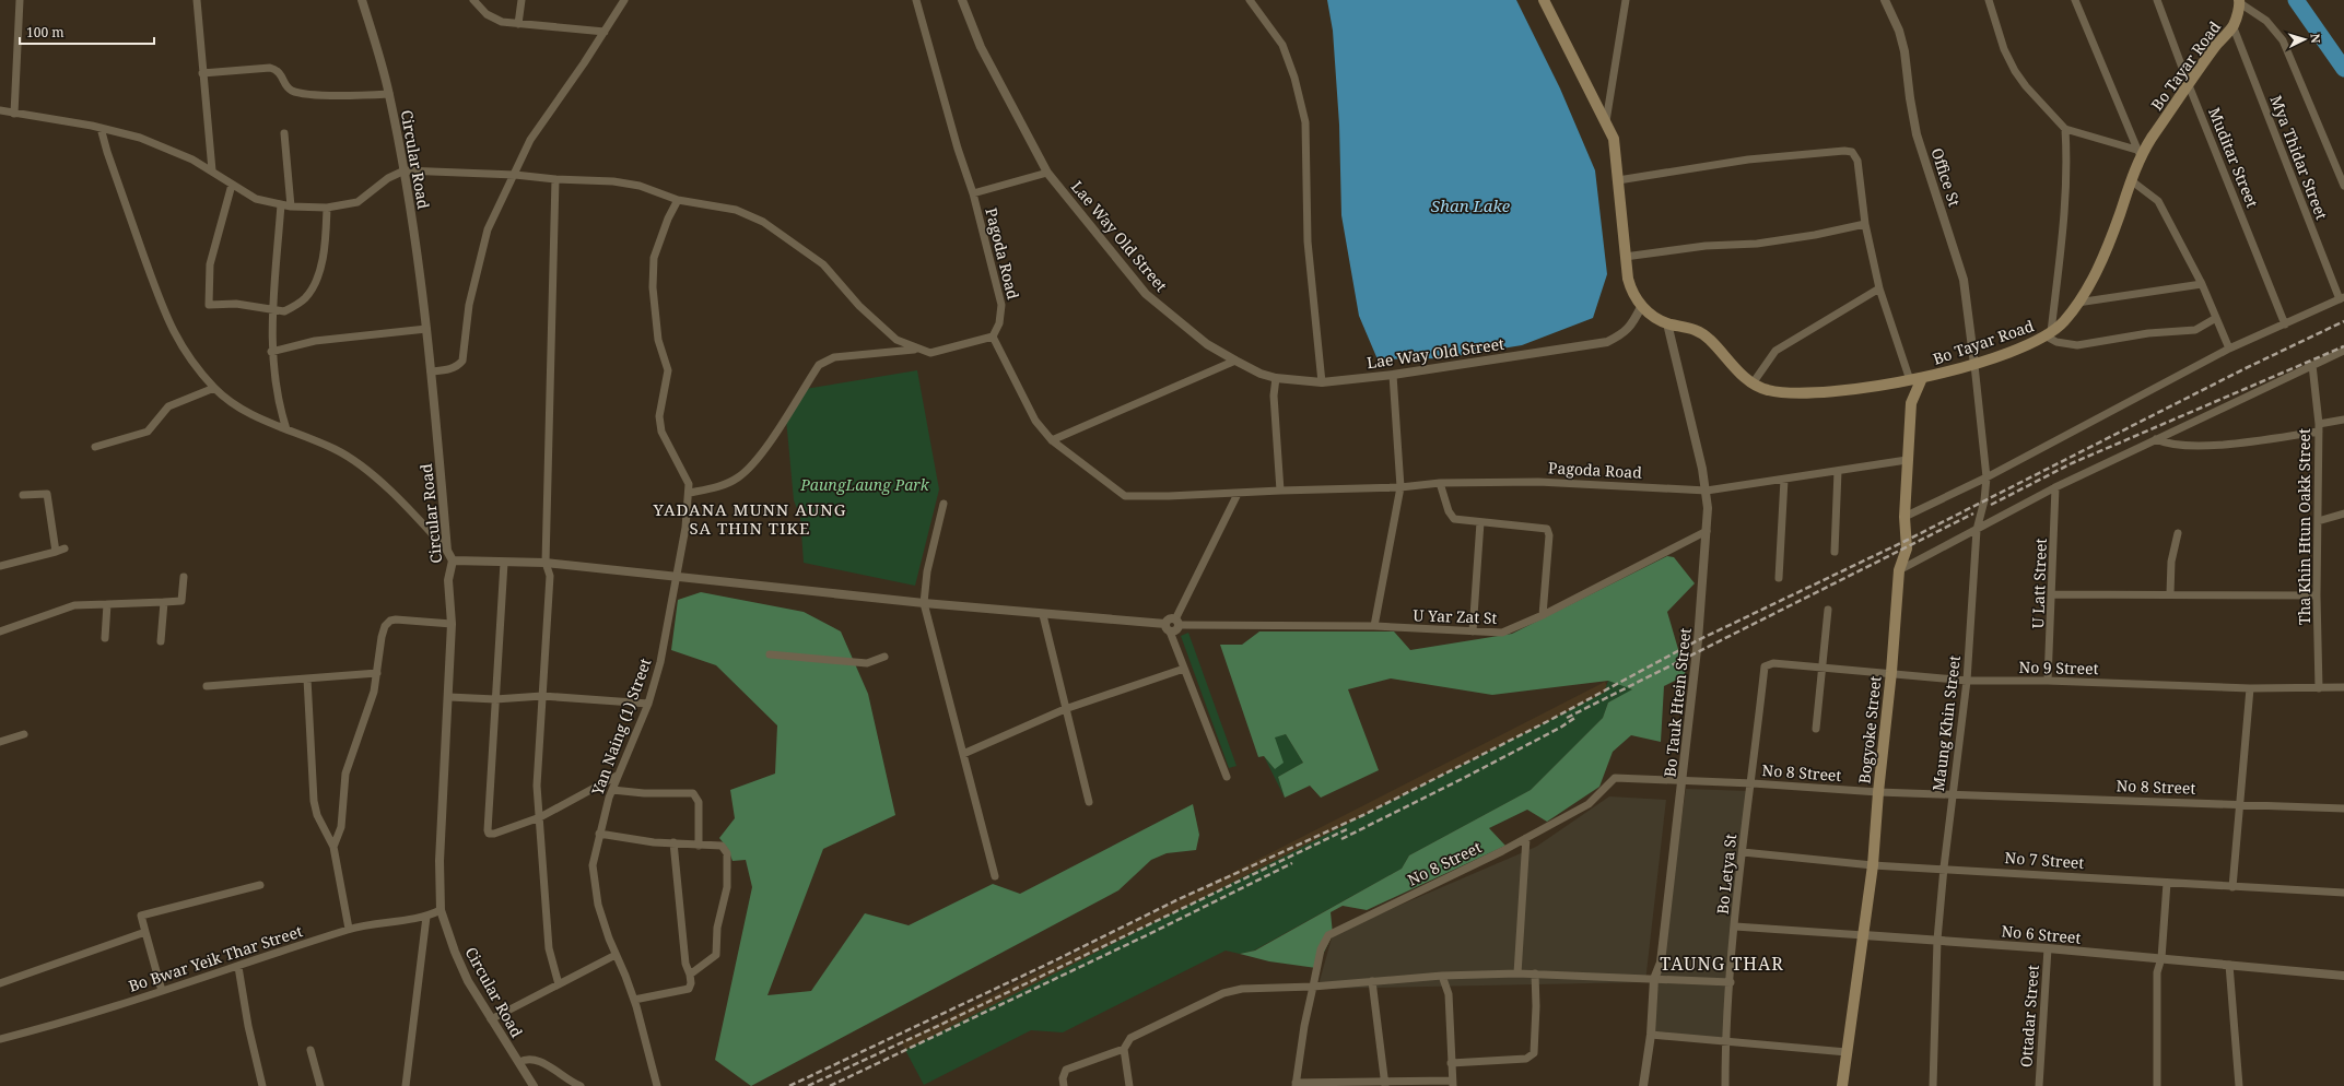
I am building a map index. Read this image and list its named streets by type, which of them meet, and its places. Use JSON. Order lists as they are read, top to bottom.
{
  "streets": {
    "main road": ["Bo Tayar Road", "Bogyoke Street"],
    "street": [
      "Muditar Street",
      "Mya Thidar Street",
      "Circular Road",
      "Office St",
      "Lae Way Old Street",
      "Pagoda Road",
      "Tha Khin Htun Oakk Street",
      "U Latt Street",
      "U Yar Zat St",
      "No 9 Street",
      "Bo Tauk Htein Street",
      "Maung Khin Street",
      "Yan Naing (1) Street",
      "No 8 Street",
      "No 7 Street",
      "Bo Letya St",
      "No 6 Street",
      "Bo Bwar Yeik Thar Street",
      "Ottadar Street"
    ]
  },
  "crossings": [
    ["Bo Tayar Road", "Muditar Street"],
    ["Bo Tayar Road", "Mya Thidar Street"],
    ["Bo Tayar Road", "Office St"],
    ["Bo Tayar Road", "Bo Tauk Htein Street"],
    ["Bo Tayar Road", "Maung Khin Street"],
    ["Bo Tayar Road", "Bogyoke Street"],
    ["Circular Road", "Bo Bwar Yeik Thar Street"],
    ["Office St", "Maung Khin Street"],
    ["Pagoda Road", "Bo Tauk Htein Street"],
    ["Pagoda Road", "Bogyoke Street"],
    ["Tha Khin Htun Oakk Street", "No 9 Street"],
    ["U Latt Street", "No 9 Street"],
    ["U Yar Zat St", "Bo Tauk Htein Street"],
    ["No 9 Street", "Maung Khin Street"],
    ["No 9 Street", "Bogyoke Street"],
    ["No 9 Street", "Bo Letya St"],
    ["Bo Tauk Htein Street", "No 8 Street"],
    ["Maung Khin Street", "No 8 Street"],
    ["Maung Khin Street", "No 7 Street"],
    ["Maung Khin Street", "No 6 Street"],
    ["Bogyoke Street", "No 8 Street"],
    ["Bogyoke Street", "No 7 Street"],
    ["Bogyoke Street", "No 6 Street"],
    ["No 8 Street", "Bo Letya St"],
    ["No 7 Street", "Bo Letya St"],
    ["Bo Letya St", "No 6 Street"],
    ["No 6 Street", "Ottadar Street"]
  ],
  "districts": ["YADANA MUNN AUNG SA THIN TIKE", "TAUNG THAR"],
  "water": ["Shan Lake"],
  "parks": ["PaungLaung Park"],
  "scale_bar": "100 m",
  "north": "right"
}
